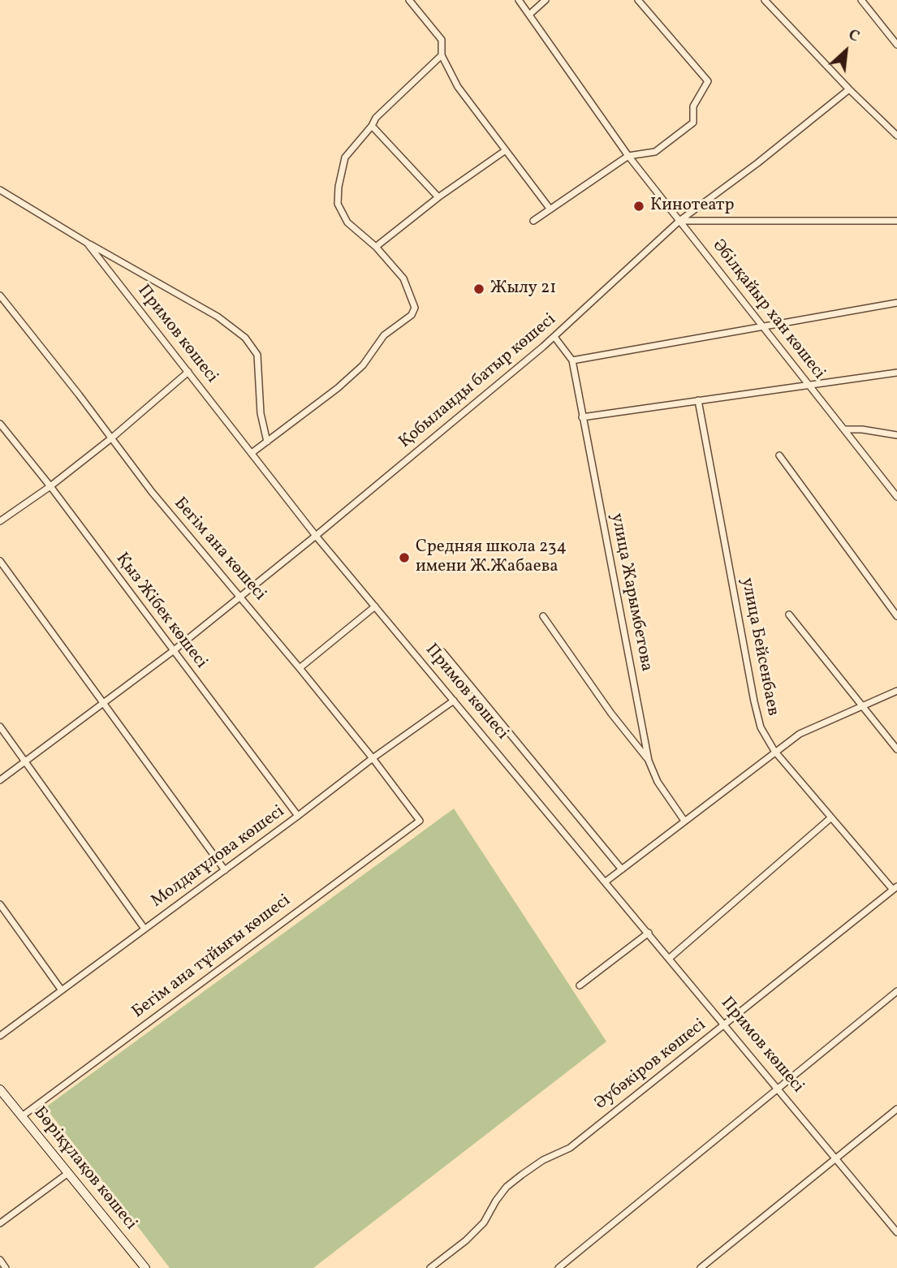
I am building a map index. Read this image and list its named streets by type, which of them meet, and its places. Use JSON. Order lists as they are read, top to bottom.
{
  "streets": {
    "street": [
      "Әбілқайыр хан көшесі",
      "Примов көшесі",
      "Қобыланды батыр көшесі",
      "Бегім ана көшесі",
      "улица Жарымбетова",
      "Қыз Жібек көшесі",
      "улица Бейсенбаев",
      "Молдағұлова көшесі",
      "Бегім ана тұйығы көшесі",
      "Әубәкіров көшесі",
      "Бөріқұлақов көшесі"
    ]
  },
  "crossings": [
    ["Әбілқайыр хан көшесі", "Қобыланды батыр көшесі"],
    ["Примов көшесі", "Қобыланды батыр көшесі"],
    ["Примов көшесі", "Молдағұлова көшесі"],
    ["Примов көшесі", "Әубәкіров көшесі"],
    ["Қобыланды батыр көшесі", "Бегім ана көшесі"],
    ["Қобыланды батыр көшесі", "Қыз Жібек көшесі"],
    ["Бегім ана көшесі", "Молдағұлова көшесі"],
    ["Бегім ана көшесі", "Бегім ана тұйығы көшесі"],
    ["Қыз Жібек көшесі", "Молдағұлова көшесі"],
    ["улица Бейсенбаев", "Әубәкіров көшесі"],
    ["Бегім ана тұйығы көшесі", "Бөріқұлақов көшесі"]
  ],
  "places": ["Кинотеатр", "Жылу 21", "Средняя школа 234 имени Ж.Жабаева"],
  "north": "top right"
}
